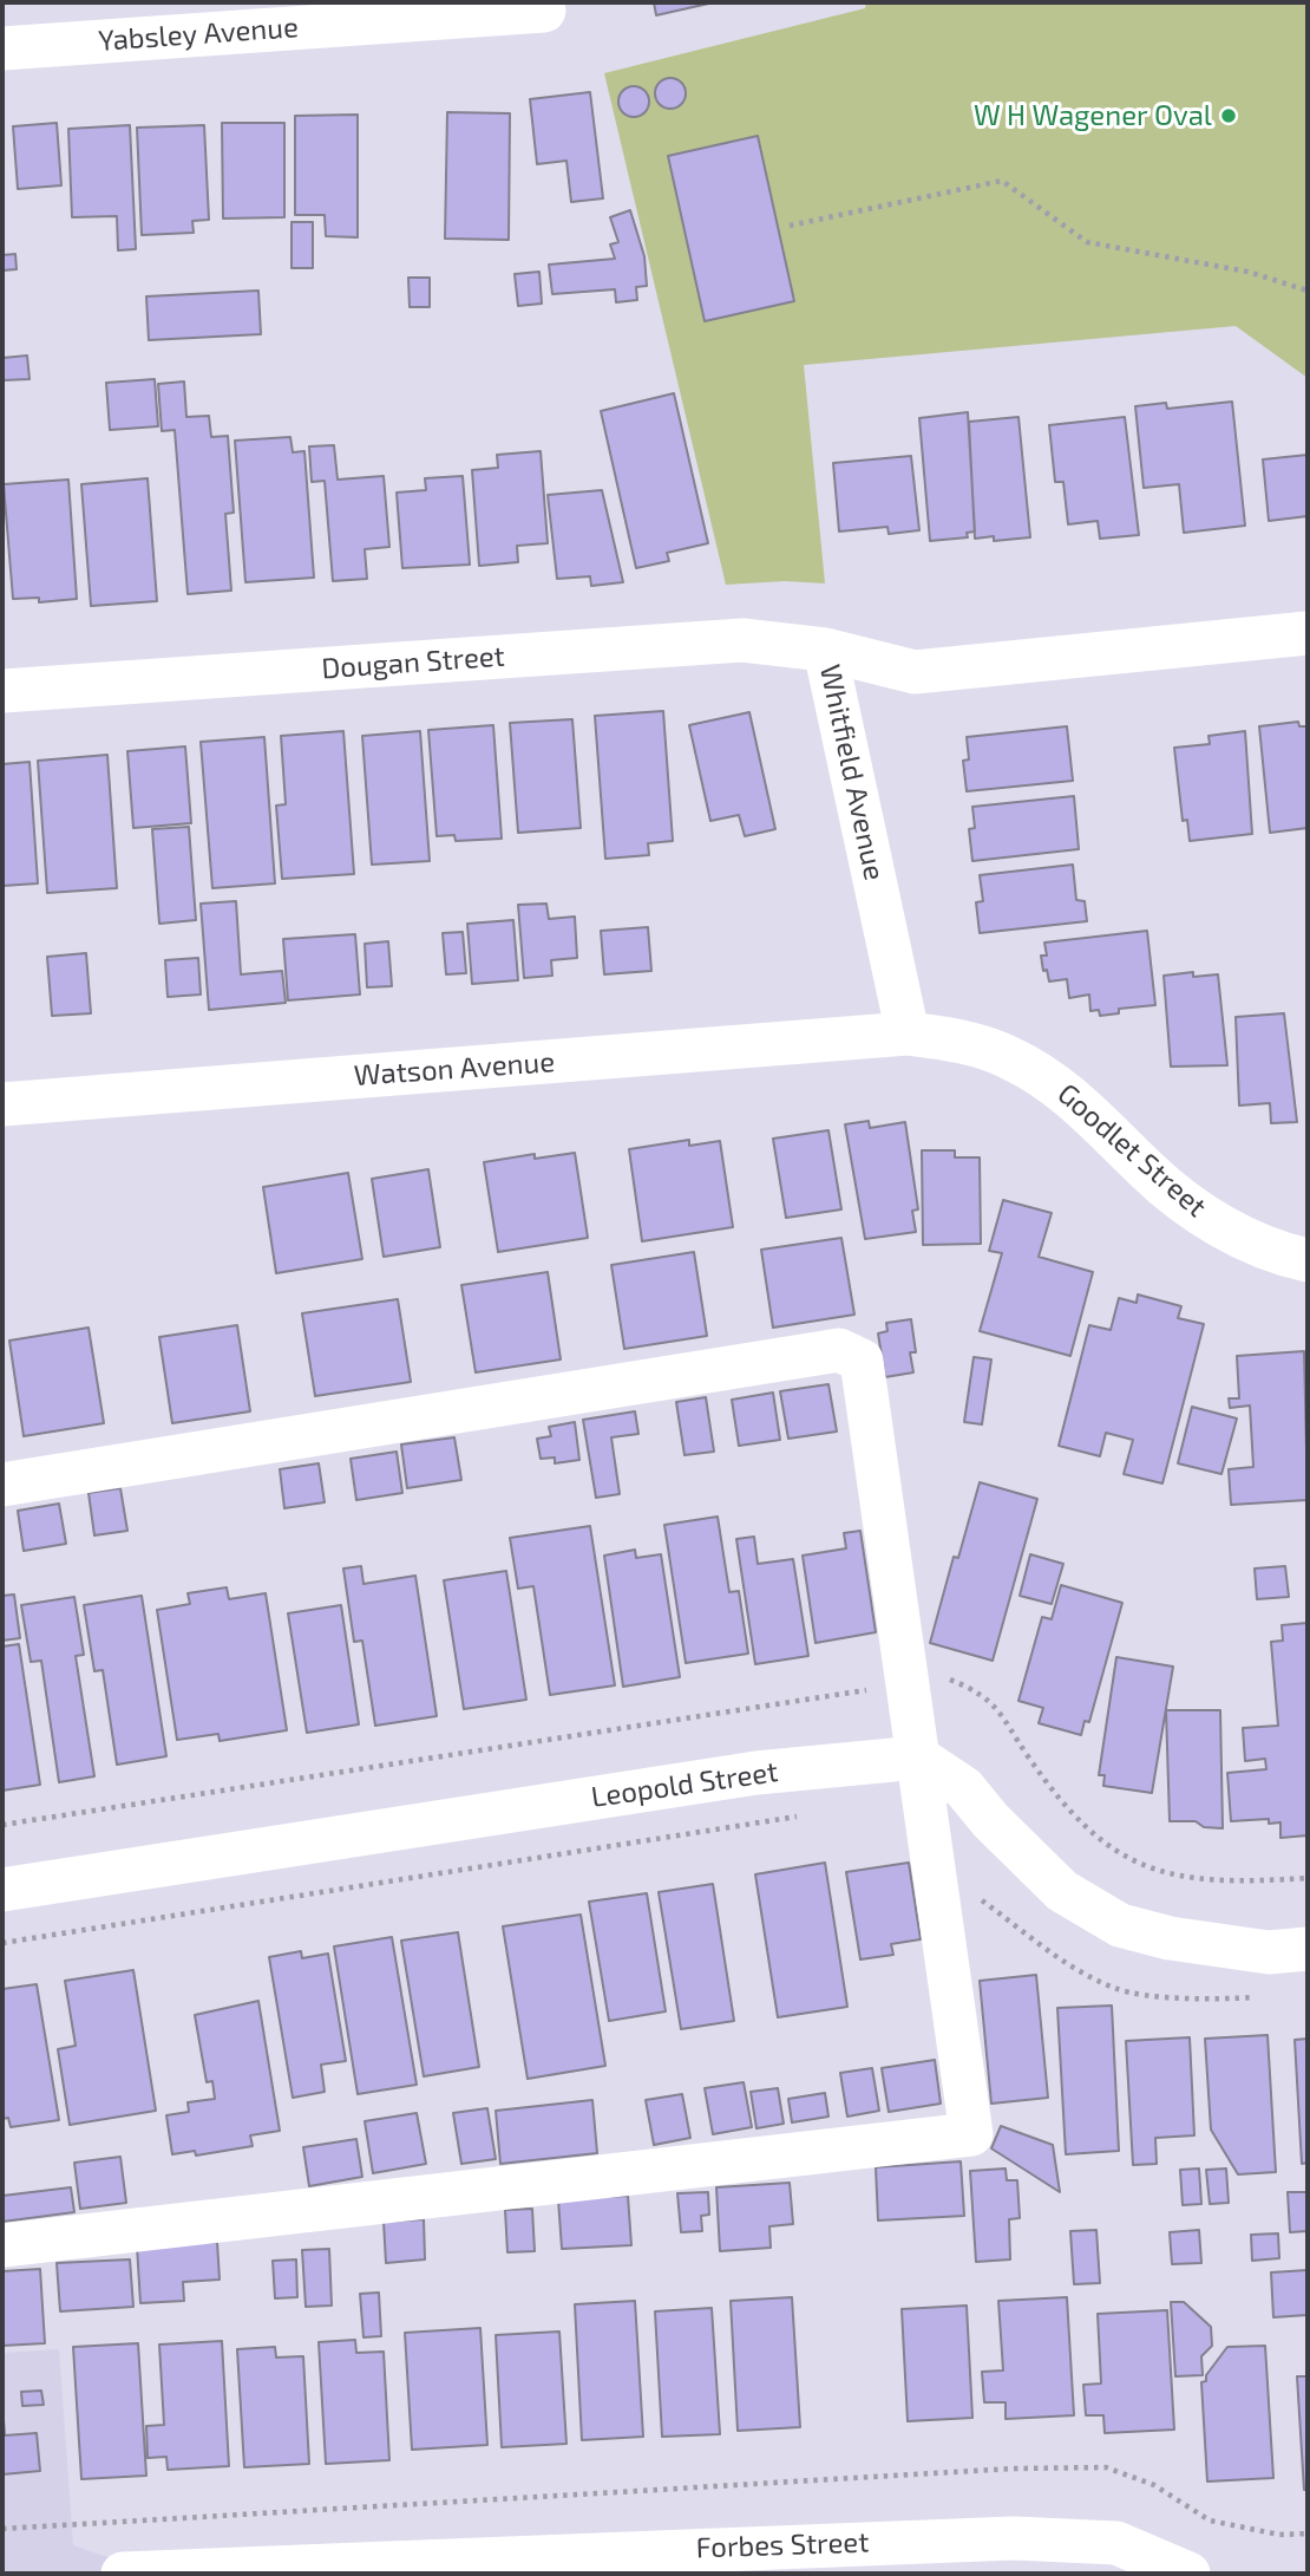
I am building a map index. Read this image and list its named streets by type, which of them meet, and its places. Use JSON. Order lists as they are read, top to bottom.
{
  "streets": {
    "street": [
      "Yabsley Avenue",
      "Dougan Street",
      "Whitfield Avenue",
      "Watson Avenue",
      "Goodlet Street",
      "Leopold Street",
      "Forbes Street"
    ]
  },
  "crossings": [
    ["Dougan Street", "Whitfield Avenue"],
    ["Whitfield Avenue", "Watson Avenue"],
    ["Whitfield Avenue", "Goodlet Street"],
    ["Watson Avenue", "Goodlet Street"]
  ],
  "places": ["W H Wagener Oval"]
}
